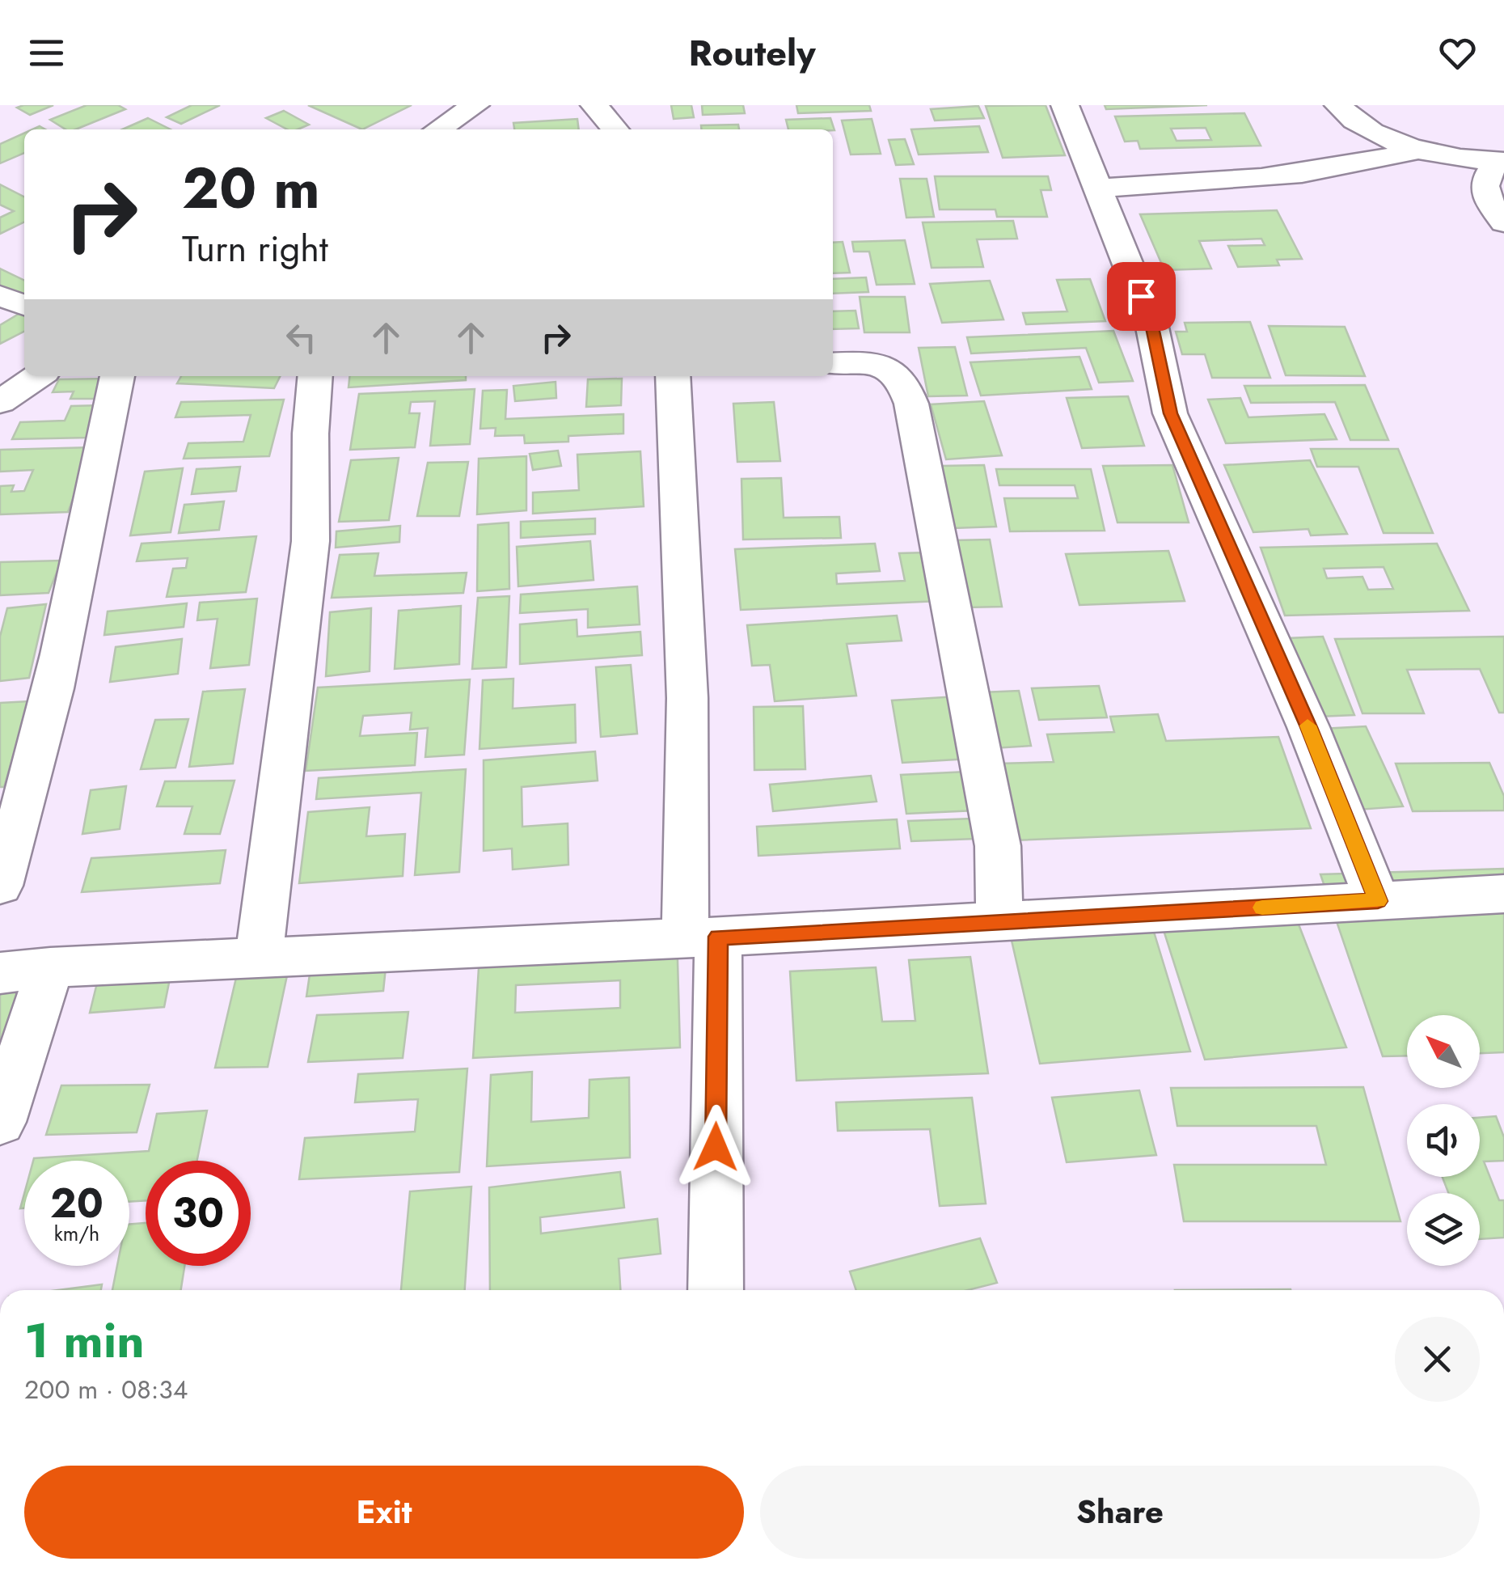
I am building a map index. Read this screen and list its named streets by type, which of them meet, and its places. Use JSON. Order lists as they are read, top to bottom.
{
  "north": "top left",
  "page": {
    "header": "Routely",
    "turn": ["20 m", "Turn right"],
    "speed": "20 km/h",
    "limit": "30",
    "heading": ["1 min", "200 m · 08:34"],
    "buttons": ["Exit", "Share"]
  }
}
